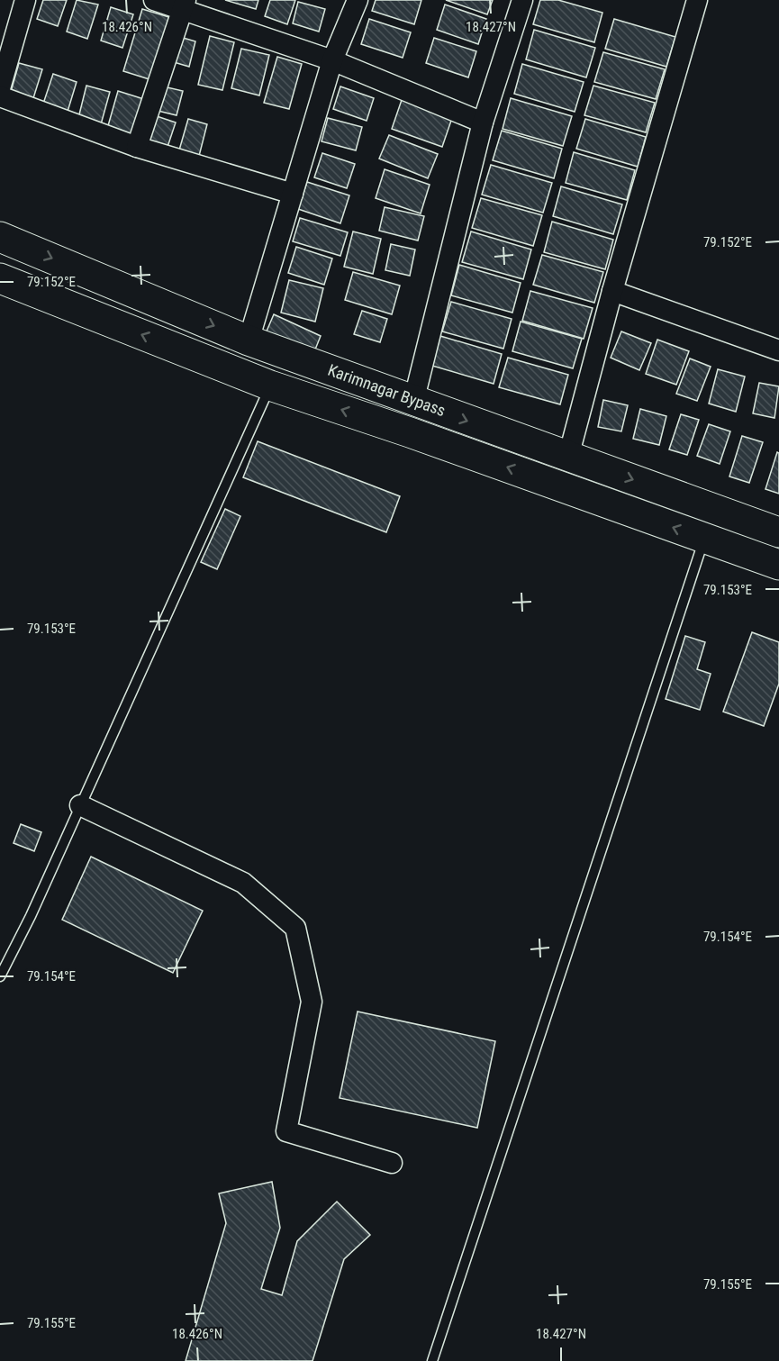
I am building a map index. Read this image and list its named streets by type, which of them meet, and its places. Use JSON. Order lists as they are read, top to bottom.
{
  "streets": {
    "highway": ["Karimnagar Bypass"]
  },
  "coordinates": [
    "18.426°N",
    "18.427°N",
    "79.152°E",
    "79.153°E",
    "79.154°E",
    "79.155°E"
  ]
}
